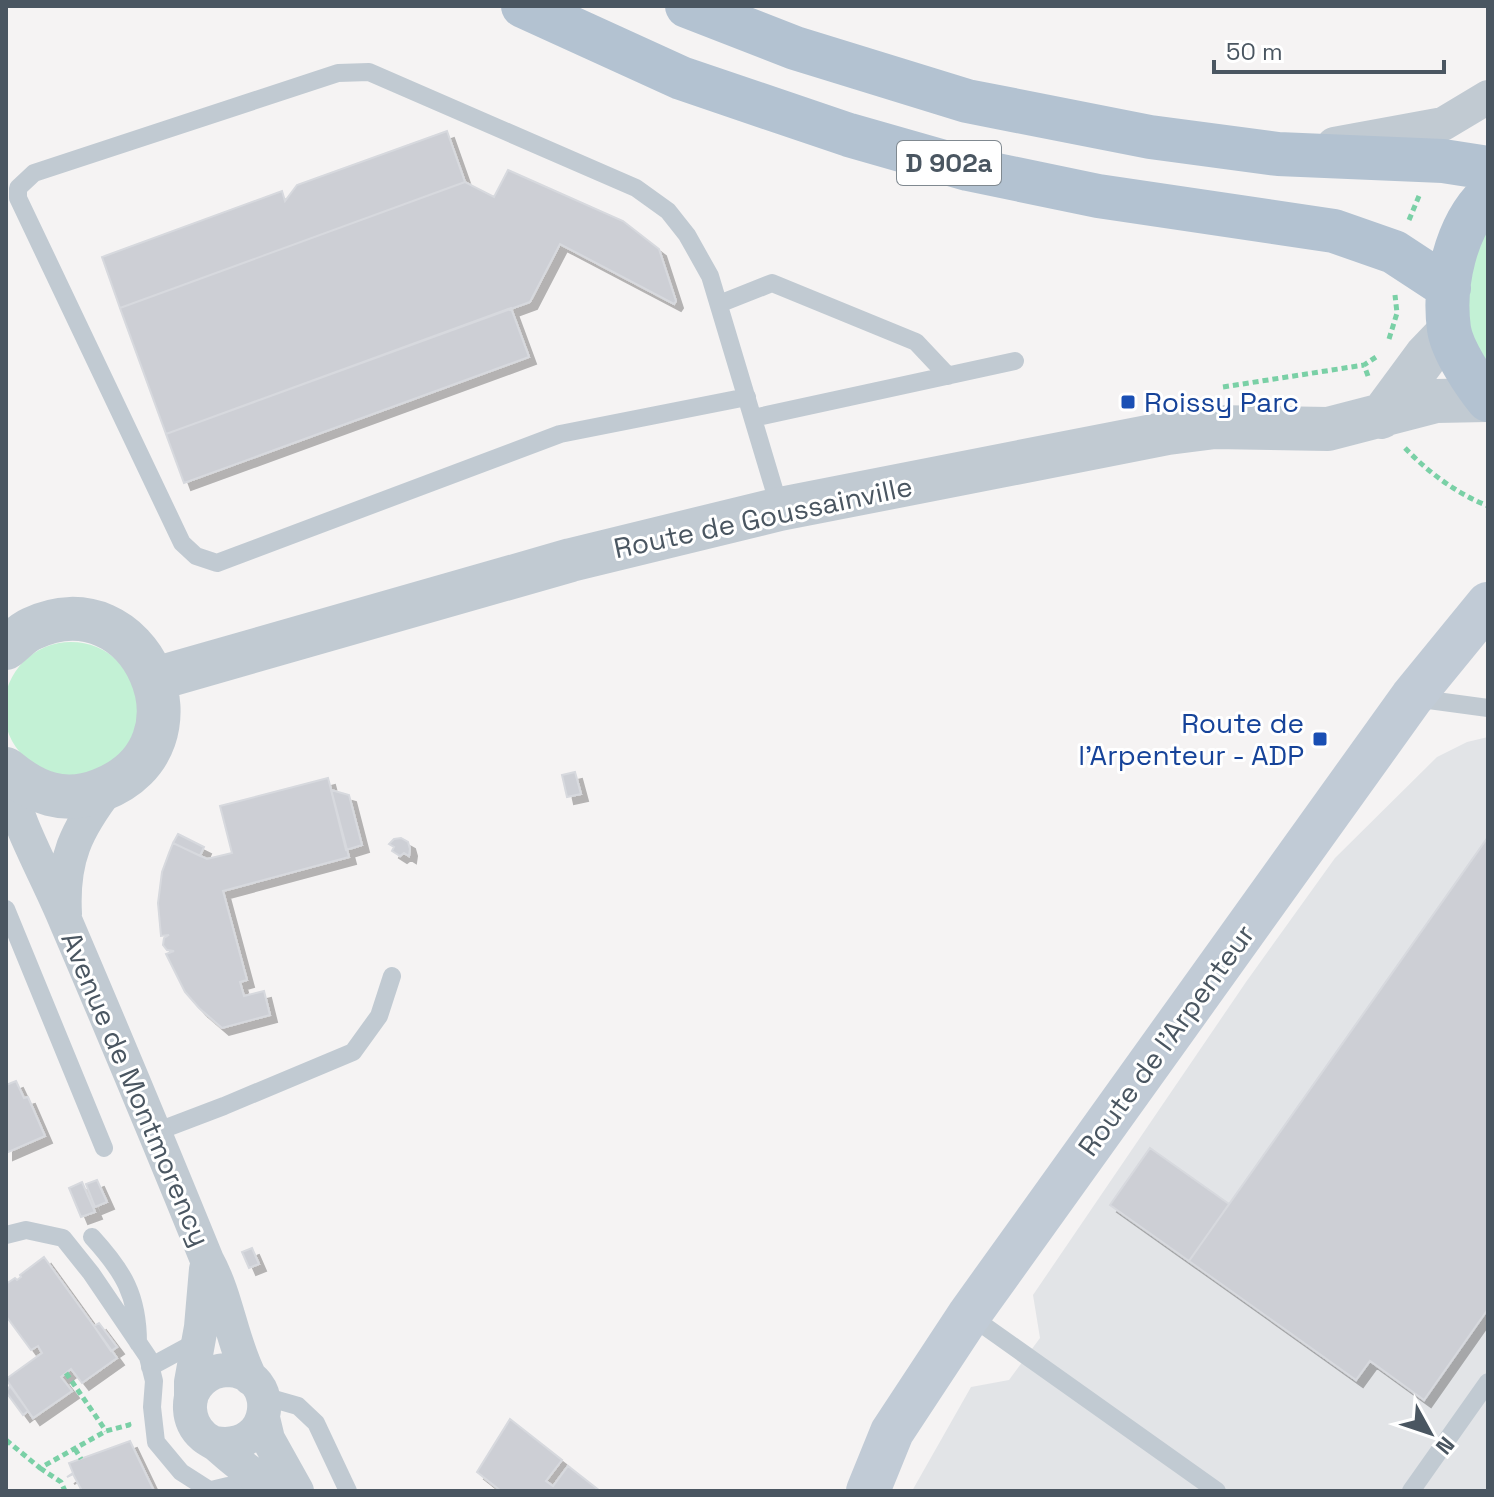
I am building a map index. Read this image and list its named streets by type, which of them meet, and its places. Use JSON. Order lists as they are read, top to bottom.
{
  "streets": {
    "main road": ["D 902a", "Route de l'Arpenteur"],
    "street": ["Route de Goussainville", "Avenue de Montmorency"]
  },
  "places": {
    "transit": ["Roissy Parc", "Route de l'Arpenteur - ADP"]
  },
  "scale_bar": "50 m",
  "north": "bottom right"
}
